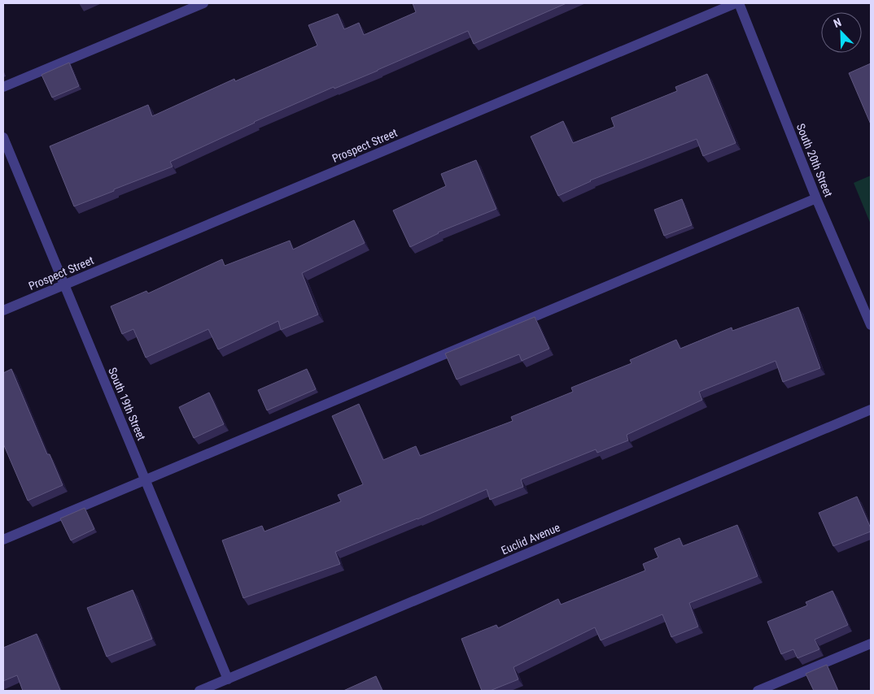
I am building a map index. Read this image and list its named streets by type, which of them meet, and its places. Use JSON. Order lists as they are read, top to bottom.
{
  "streets": {
    "street": [
      "Prospect Street",
      "South 20th Street",
      "South 19th Street",
      "Euclid Avenue"
    ]
  },
  "crossings": [
    ["Prospect Street", "South 20th Street"],
    ["Prospect Street", "South 19th Street"],
    ["South 19th Street", "Euclid Avenue"]
  ],
  "north": "top left"
}
